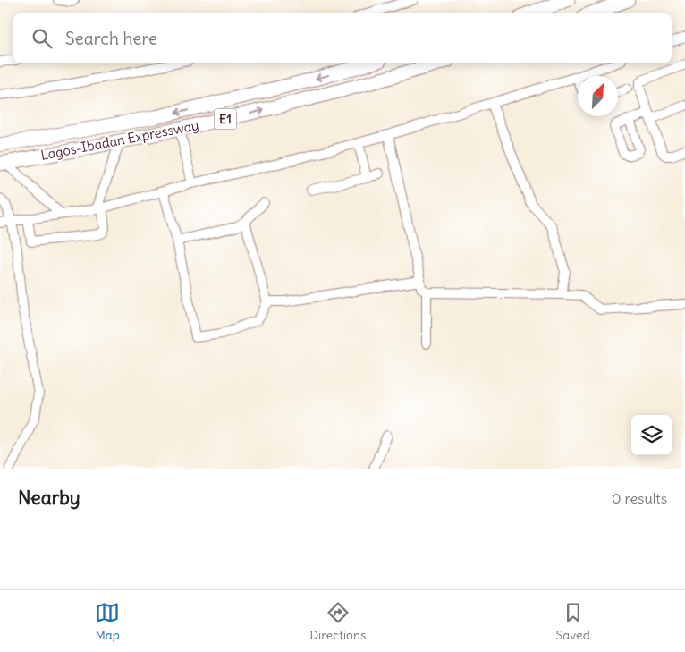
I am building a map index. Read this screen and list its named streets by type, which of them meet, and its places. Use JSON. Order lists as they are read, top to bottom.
{
  "streets": {
    "highway": ["E1", "Lagos-Ibadan Expressway"]
  },
  "north": "top right",
  "page": {
    "search": "Search here",
    "heading": ["Nearby", "0 results"],
    "nav": ["Map", "Directions", "Saved"]
  }
}
